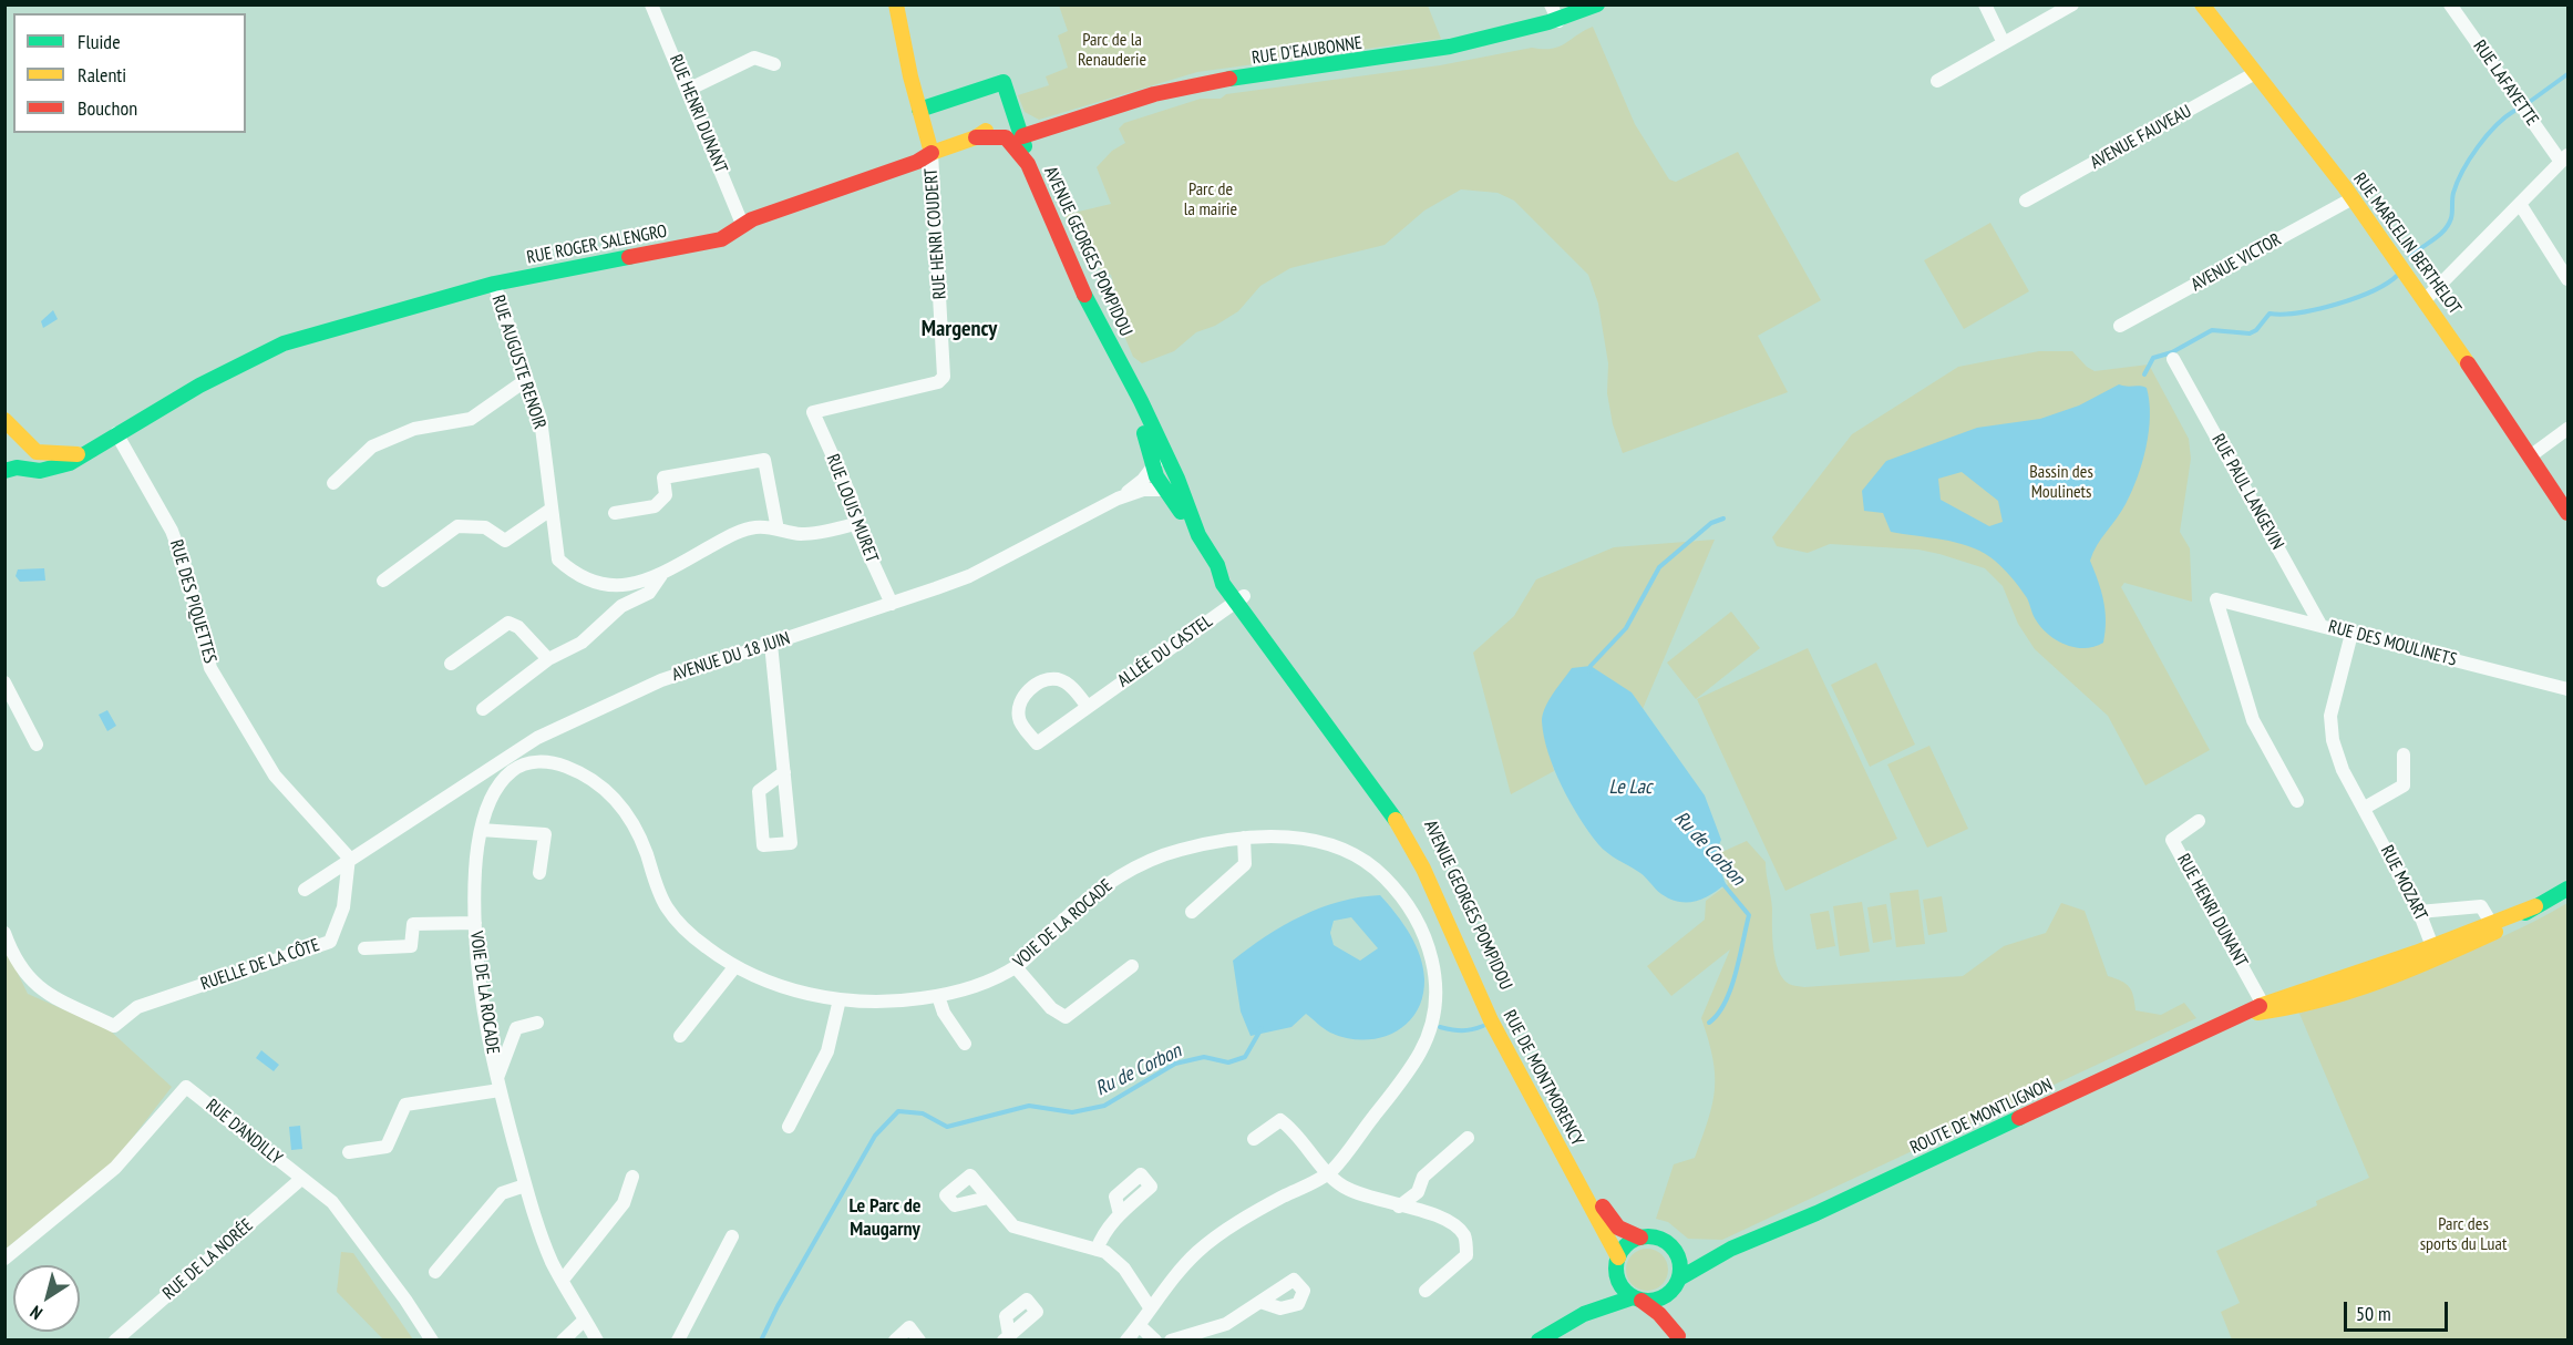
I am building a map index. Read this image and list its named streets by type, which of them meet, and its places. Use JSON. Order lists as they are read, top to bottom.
{
  "streets": {
    "main road": [
      "RUE D'EAUBONNE",
      "RUE MARCELIN BERTHELOT",
      "RUE ROGER SALENGRO",
      "AVENUE GEORGES POMPIDOU",
      "RUE DE MONTMORENCY",
      "ROUTE DE MONTLIGNON"
    ],
    "street": [
      "RUE LAFAYETTE",
      "RUE HENRI DUNANT",
      "AVENUE FAUVEAU",
      "RUE HENRI COUDERT",
      "AVENUE VICTOR",
      "RUE AUGUSTE RENOIR",
      "RUE PAUL LANGEVIN",
      "RUE LOUIS MURET",
      "RUE DES PIQUETTES",
      "RUE DES MOULINETS",
      "ALLÉE DU CASTEL",
      "AVENUE DU 18 JUIN",
      "RUE MOZART",
      "VOIE DE LA ROCADE",
      "RUELLE DE LA CÔTE",
      "RUE D'ANDILLY",
      "RUE DE LA NORÉE"
    ]
  },
  "crossings": [
    ["RUE D'EAUBONNE", "AVENUE GEORGES POMPIDOU"],
    ["RUE HENRI DUNANT", "RUE ROGER SALENGRO"],
    ["RUE HENRI DUNANT", "ROUTE DE MONTLIGNON"],
    ["AVENUE FAUVEAU", "RUE MARCELIN BERTHELOT"],
    ["RUE HENRI COUDERT", "RUE ROGER SALENGRO"],
    ["RUE HENRI COUDERT", "AVENUE GEORGES POMPIDOU"],
    ["RUE HENRI COUDERT", "RUE LOUIS MURET"],
    ["RUE MARCELIN BERTHELOT", "AVENUE VICTOR"],
    ["RUE ROGER SALENGRO", "AVENUE GEORGES POMPIDOU"],
    ["RUE ROGER SALENGRO", "RUE AUGUSTE RENOIR"],
    ["RUE ROGER SALENGRO", "RUE DES PIQUETTES"],
    ["AVENUE GEORGES POMPIDOU", "ALLÉE DU CASTEL"],
    ["AVENUE GEORGES POMPIDOU", "AVENUE DU 18 JUIN"],
    ["AVENUE GEORGES POMPIDOU", "RUE DE MONTMORENCY"],
    ["AVENUE GEORGES POMPIDOU", "ROUTE DE MONTLIGNON"],
    ["RUE AUGUSTE RENOIR", "RUE LOUIS MURET"],
    ["RUE PAUL LANGEVIN", "RUE DES MOULINETS"],
    ["RUE LOUIS MURET", "AVENUE DU 18 JUIN"],
    ["RUE DES PIQUETTES", "AVENUE DU 18 JUIN"],
    ["RUE DES PIQUETTES", "RUELLE DE LA CÔTE"],
    ["RUE DES MOULINETS", "RUE MOZART"],
    ["AVENUE DU 18 JUIN", "RUELLE DE LA CÔTE"],
    ["RUE MOZART", "ROUTE DE MONTLIGNON"],
    ["RUE DE MONTMORENCY", "ROUTE DE MONTLIGNON"],
    ["RUE D'ANDILLY", "RUE DE LA NORÉE"]
  ],
  "districts": ["Margency", "Le Parc de Maugarny"],
  "water": ["Le Lac", "Ru de Corbon"],
  "parks": [
    "Parc de la Renauderie",
    "Parc de la mairie",
    "Bassin des Moulinets",
    "Parc des sports du Luat"
  ],
  "legend": ["Fluide", "Ralenti", "Bouchon"],
  "scale_bar": "50 m",
  "north": "bottom left"
}
